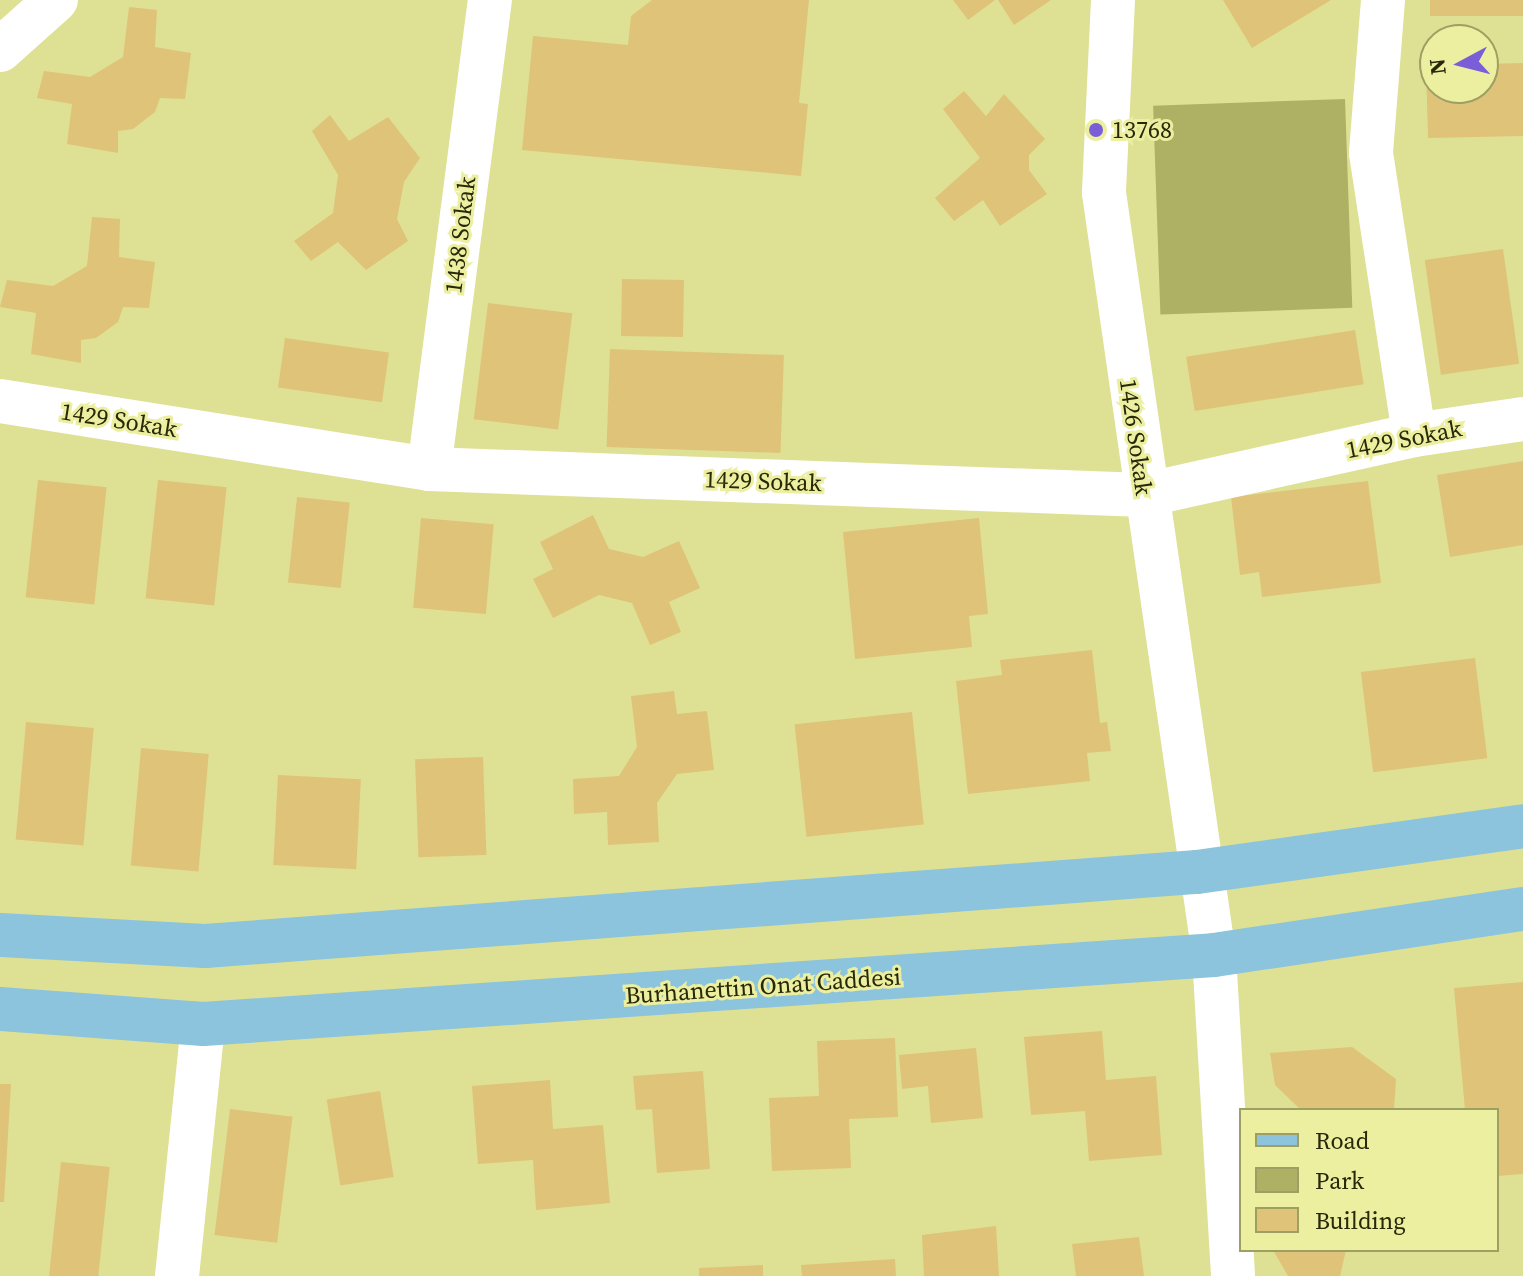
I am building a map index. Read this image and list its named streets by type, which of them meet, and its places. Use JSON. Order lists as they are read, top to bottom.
{
  "streets": {
    "main road": ["Burhanettin Onat Caddesi"],
    "street": ["1438 Sokak", "1429 Sokak", "1426 Sokak"]
  },
  "crossings": [
    ["1438 Sokak", "1429 Sokak"],
    ["1429 Sokak", "1426 Sokak"],
    ["1426 Sokak", "Burhanettin Onat Caddesi"]
  ],
  "places": ["13768"],
  "legend": ["Road", "Park", "Building"],
  "north": "left"
}
